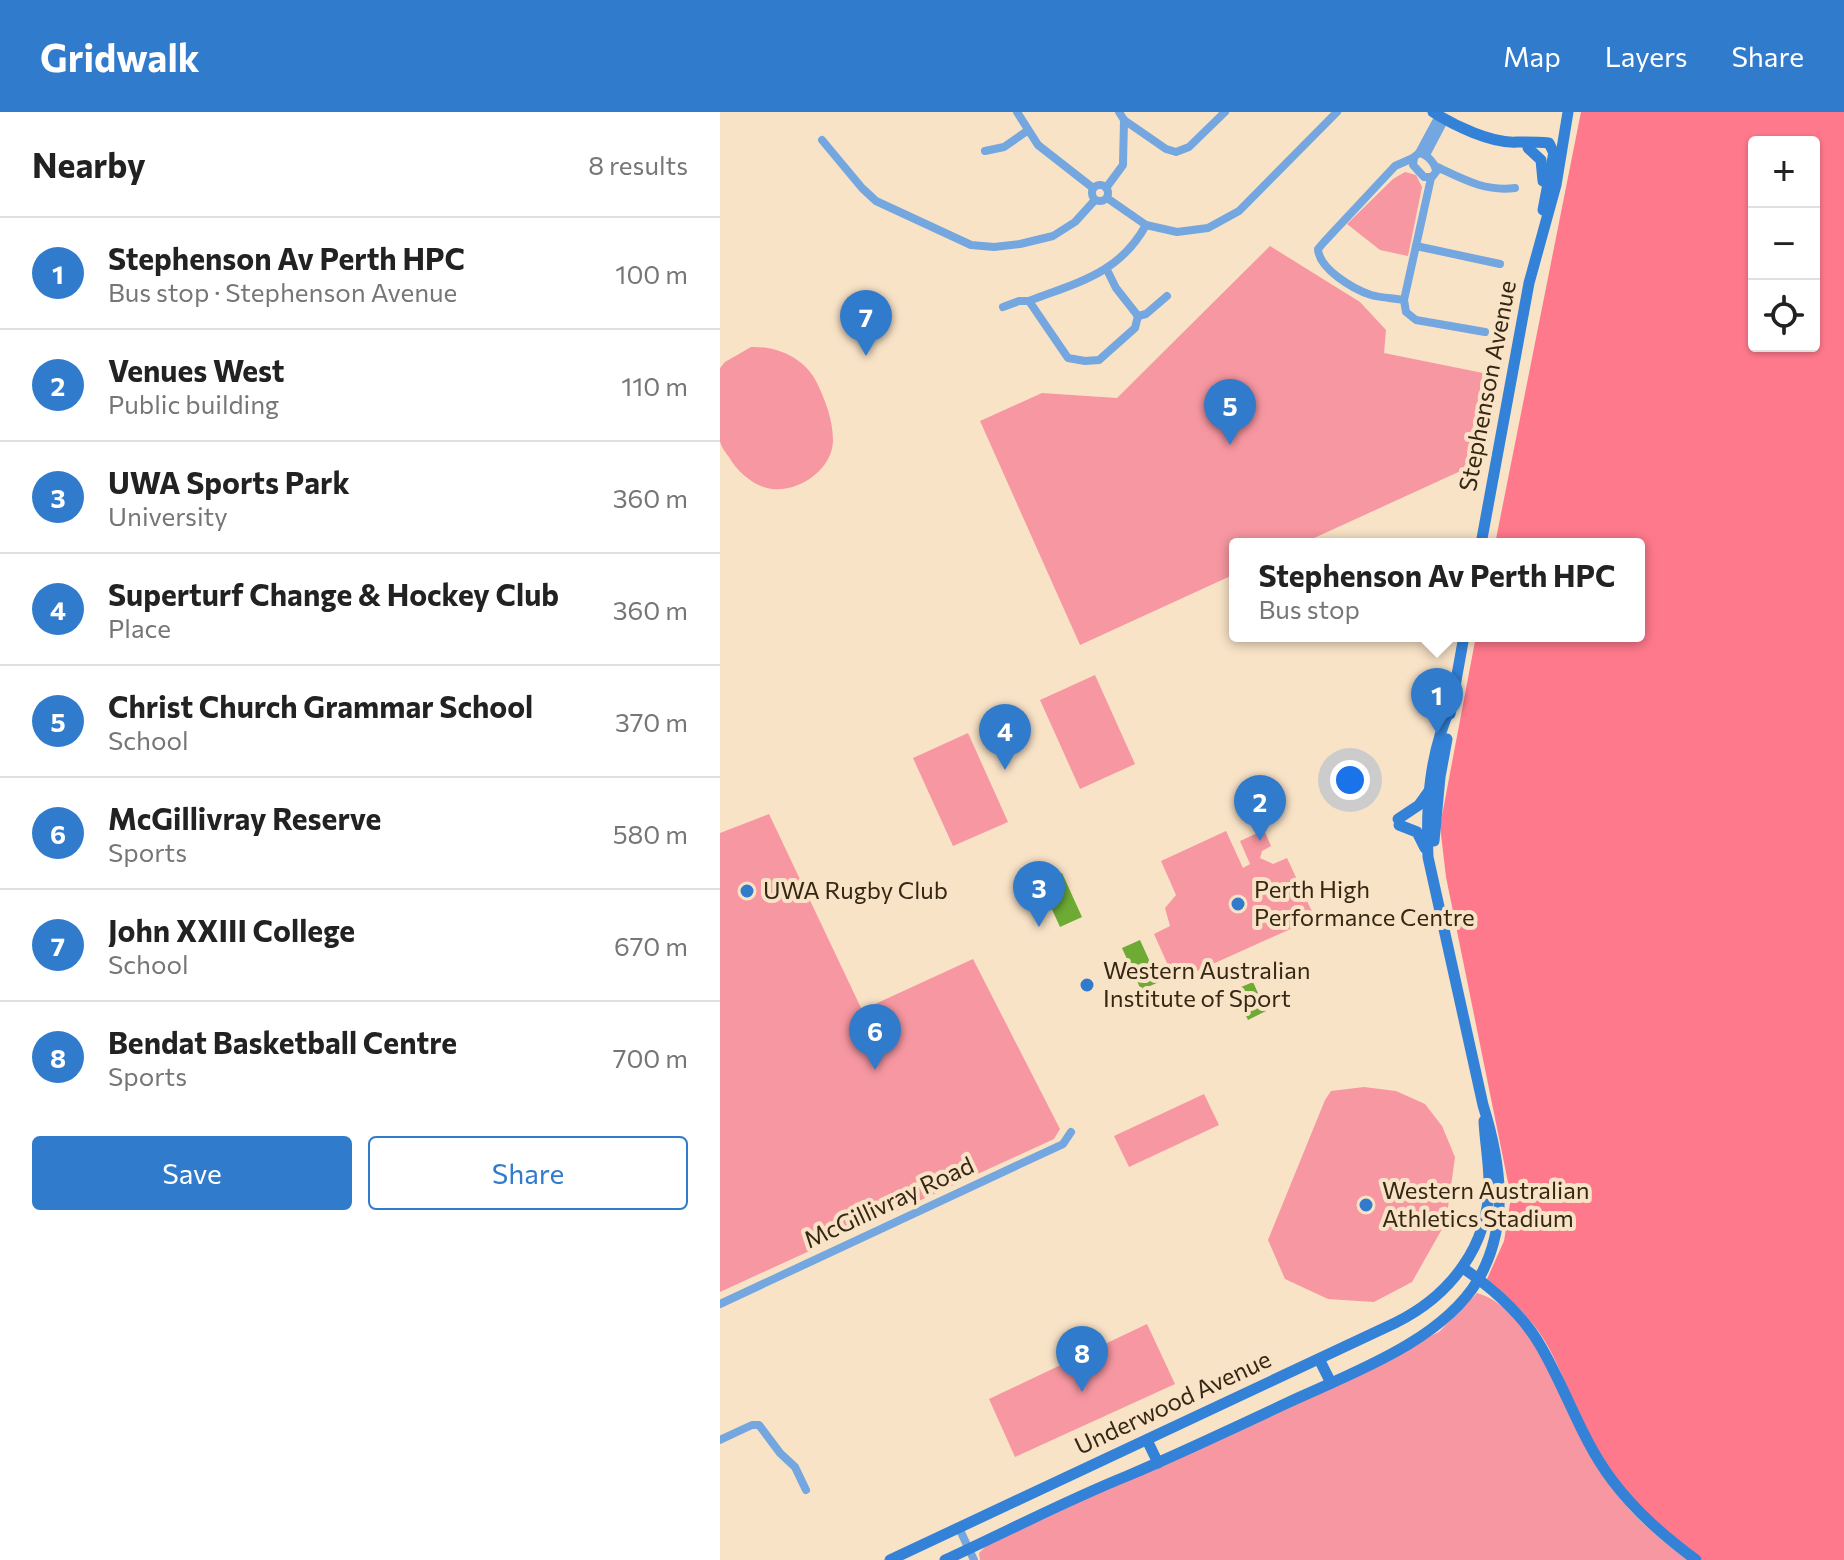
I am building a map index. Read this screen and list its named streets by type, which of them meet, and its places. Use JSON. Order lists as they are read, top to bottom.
{
  "streets": {
    "main road": ["Stephenson Avenue", "Underwood Avenue"],
    "street": ["McGillivray Road"]
  },
  "places": [
    "UWA Rugby Club",
    "Perth High Performance Centre",
    "Western Australian Institute of Sport",
    "Western Australian Athletics Stadium"
  ],
  "page": {
    "header": "Gridwalk",
    "nav": ["Map", "Layers", "Share"],
    "heading": ["Nearby", "8 results"],
    "map_buttons": ["+", "−"],
    "list": [
      {
        "mark": "1",
        "name": "Stephenson Av Perth HPC",
        "note": "Bus stop · Stephenson Avenue",
        "value": "100 m"
      },
      {
        "mark": "2",
        "name": "Venues West",
        "note": "Public building",
        "value": "110 m"
      },
      {
        "mark": "3",
        "name": "UWA Sports Park",
        "note": "University",
        "value": "360 m"
      },
      {
        "mark": "4",
        "name": "Superturf Change & Hockey Club",
        "note": "Place",
        "value": "360 m"
      },
      {
        "mark": "5",
        "name": "Christ Church Grammar School",
        "note": "School",
        "value": "370 m"
      },
      {
        "mark": "6",
        "name": "McGillivray Reserve",
        "note": "Sports",
        "value": "580 m"
      },
      {
        "mark": "7",
        "name": "John XXIII College",
        "note": "School",
        "value": "670 m"
      },
      {
        "mark": "8",
        "name": "Bendat Basketball Centre",
        "note": "Sports",
        "value": "700 m"
      }
    ],
    "pins": [
      "7",
      "5",
      "1",
      "4",
      "2",
      "3",
      "6",
      "8"
    ],
    "popup": ["Stephenson Av Perth HPC", "Bus stop"],
    "buttons": ["Save", "Share"]
  }
}
